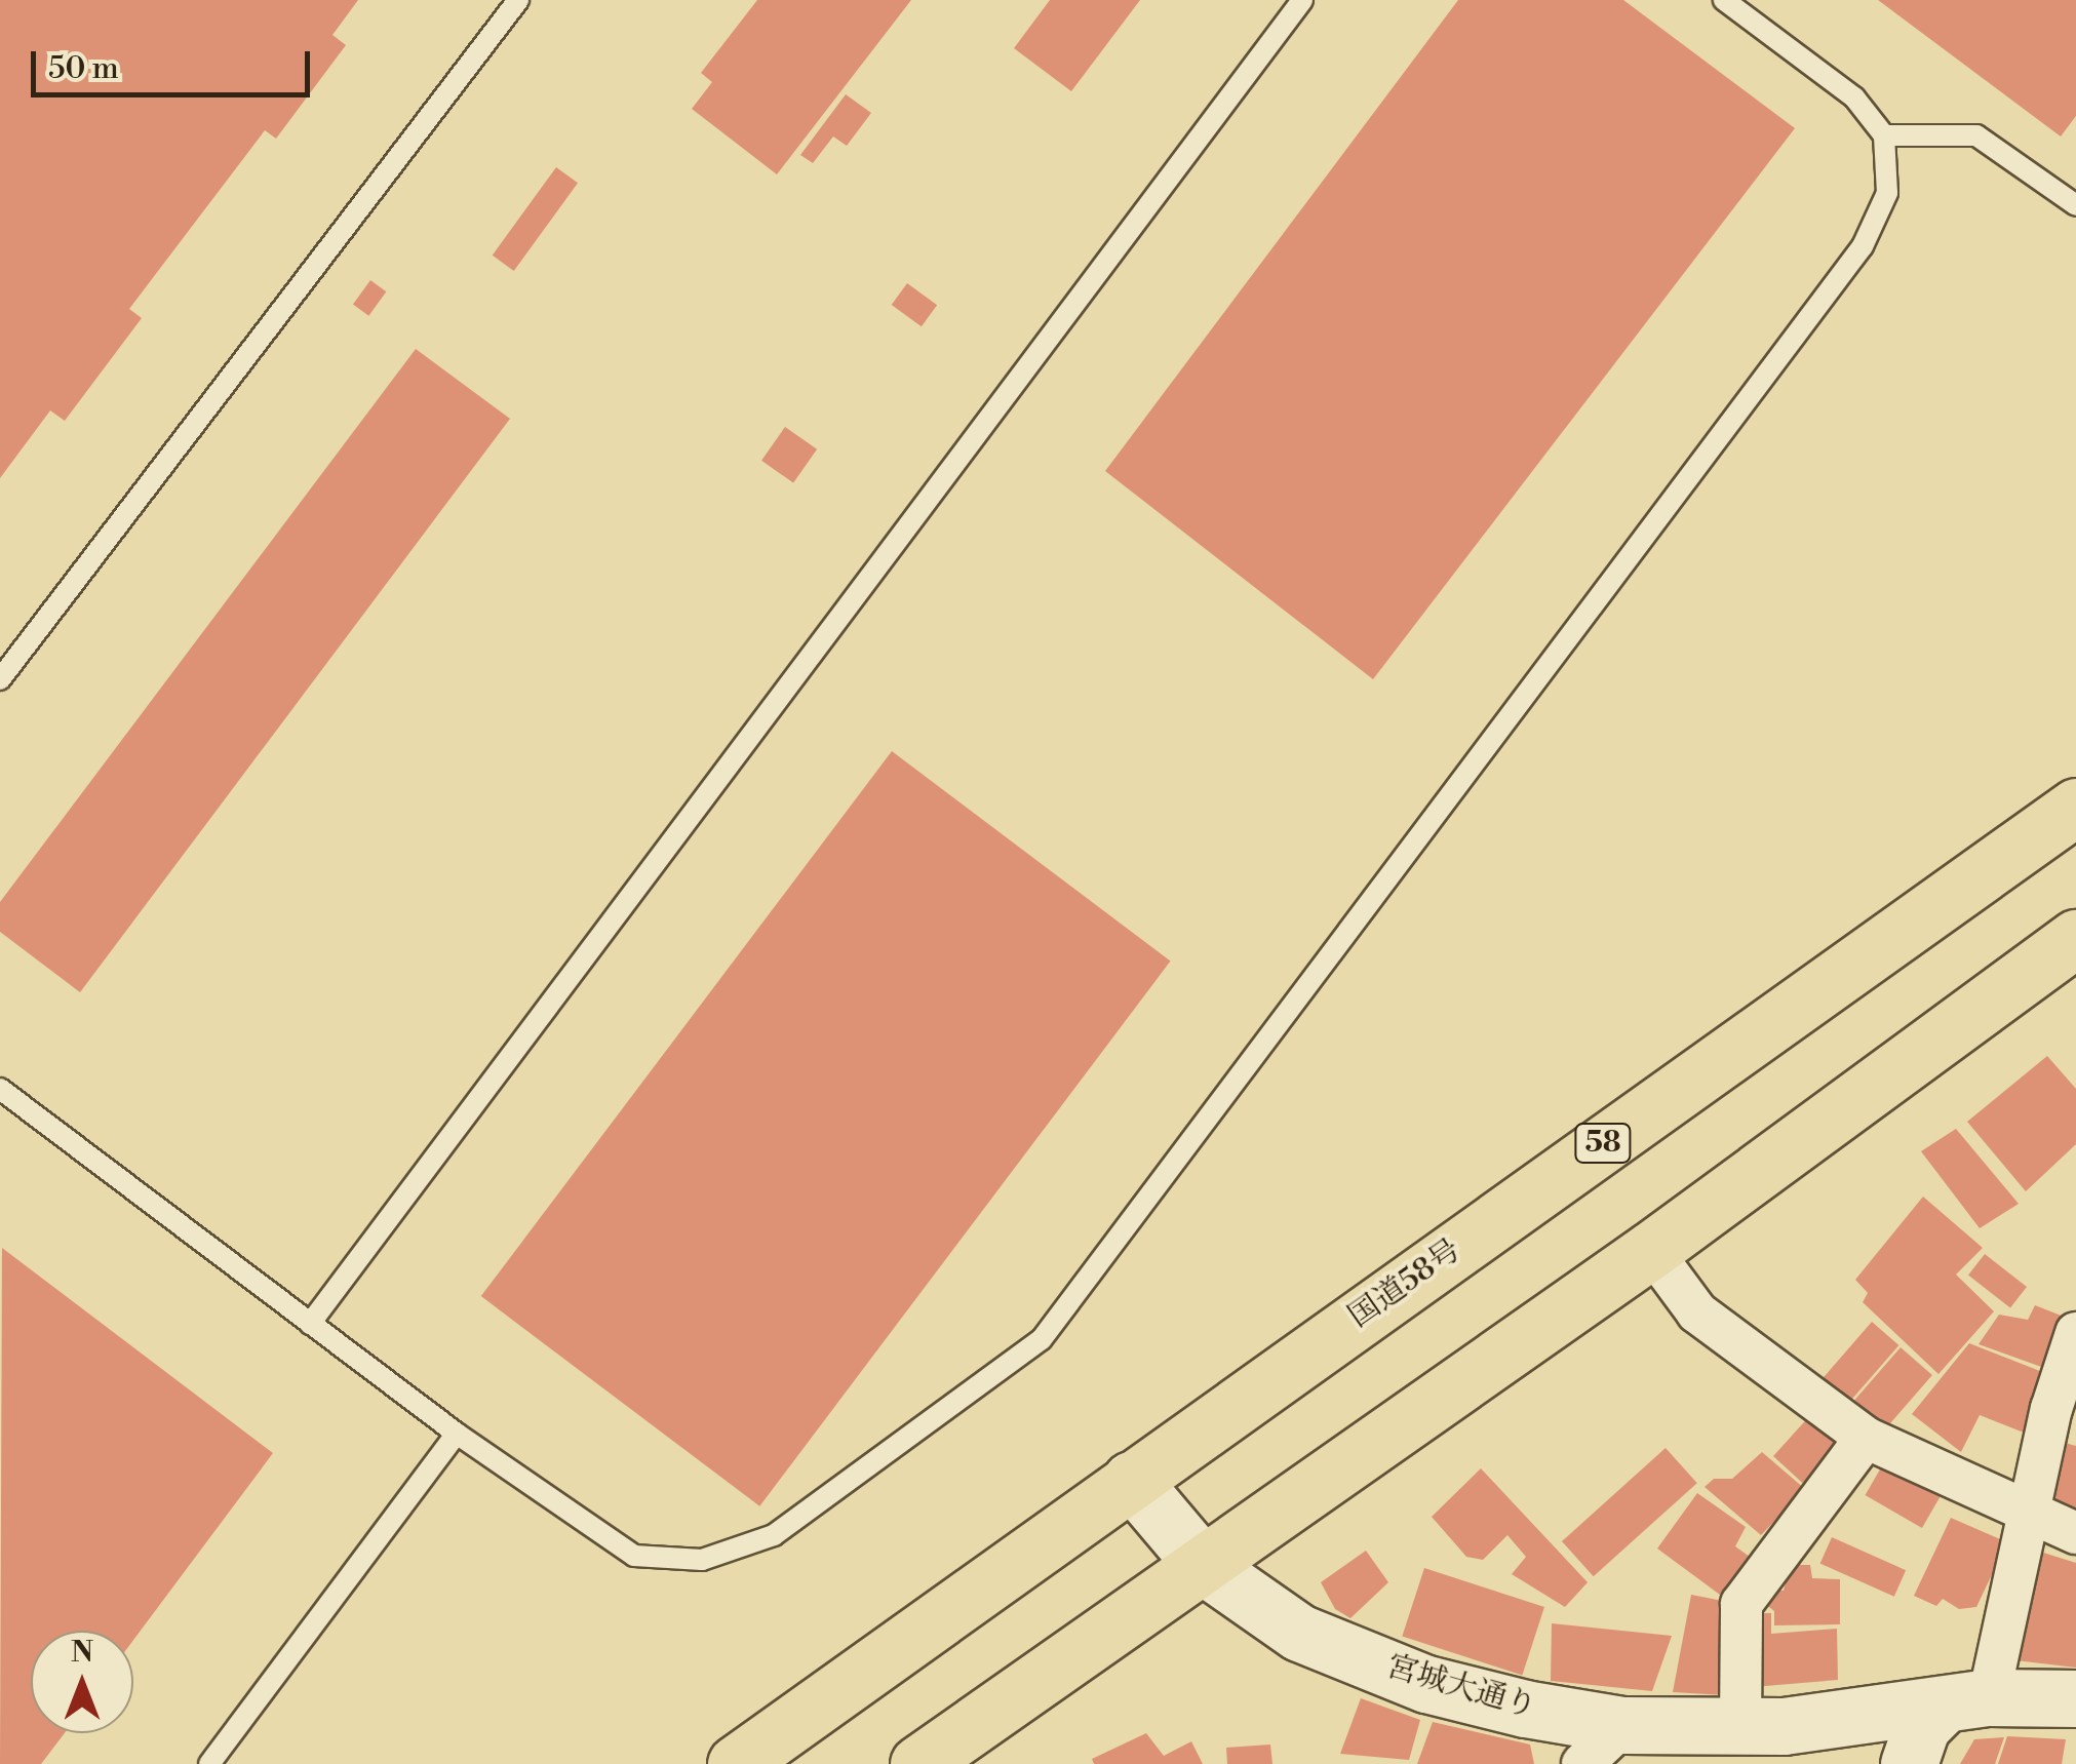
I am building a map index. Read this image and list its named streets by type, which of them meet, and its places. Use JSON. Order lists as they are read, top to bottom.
{
  "streets": {
    "highway": ["58", "国道58号"],
    "street": ["宮城大通り"]
  },
  "crossings": [
    ["国道58号", "宮城大通り"]
  ],
  "scale_bar": "50 m",
  "north": "top"
}
